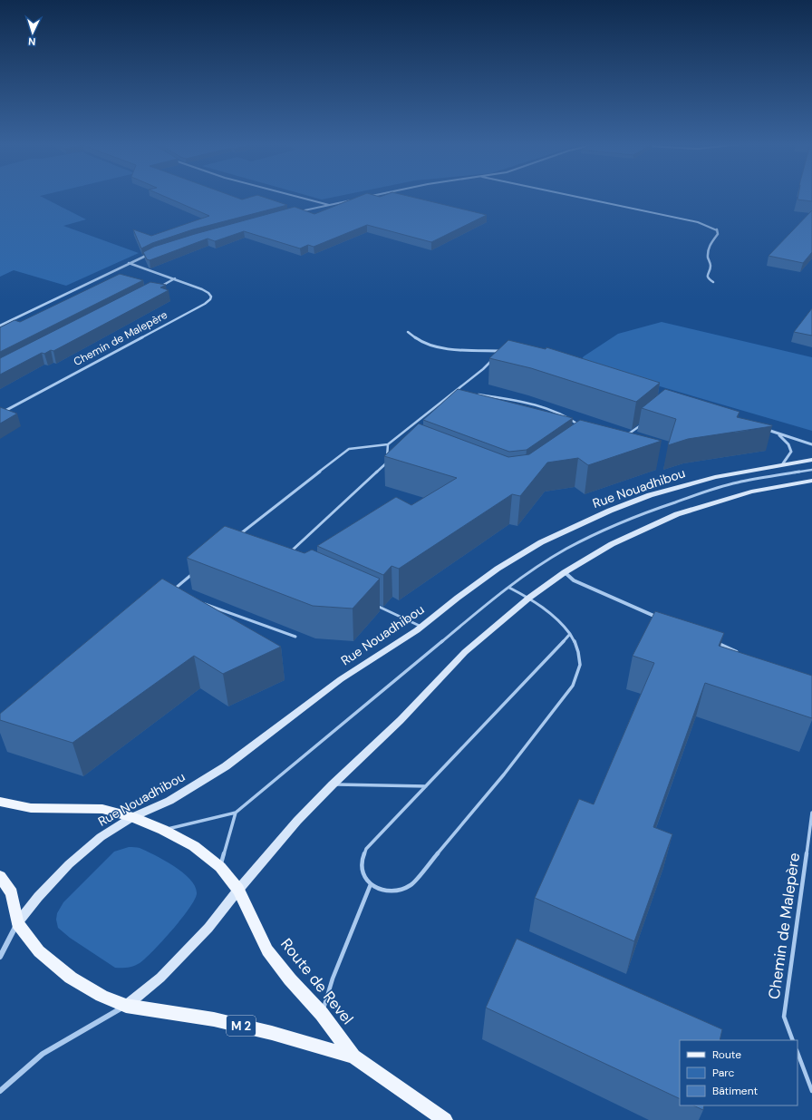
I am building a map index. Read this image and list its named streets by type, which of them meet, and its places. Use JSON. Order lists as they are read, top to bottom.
{
  "streets": {
    "main road": ["Route de Revel", "M 2"],
    "street": ["Chemin de Malepère", "Rue Nouadhibou"]
  },
  "crossings": [
    ["Rue Nouadhibou", "Route de Revel"]
  ],
  "legend": ["Route", "Parc", "Bâtiment"],
  "north": "bottom"
}
